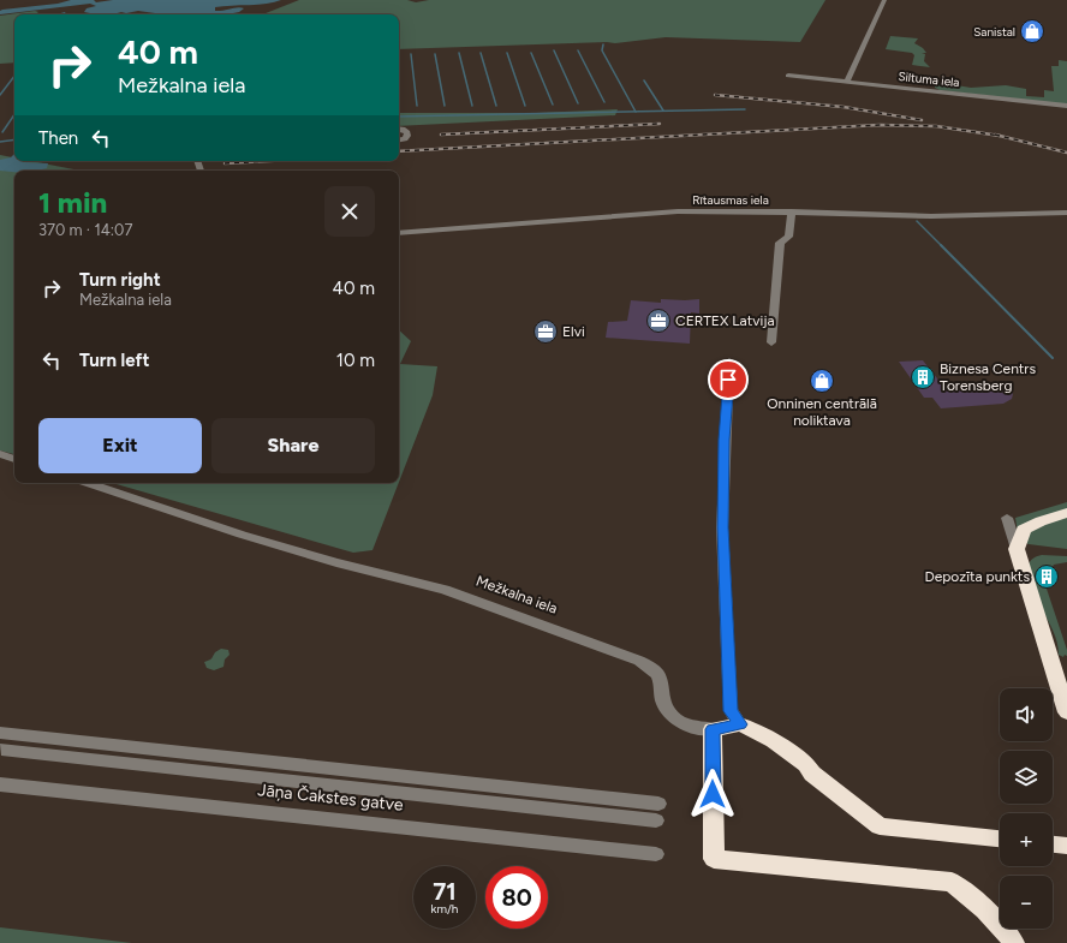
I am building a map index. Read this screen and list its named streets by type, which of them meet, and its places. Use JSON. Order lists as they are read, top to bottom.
{
  "streets": {
    "highway": ["Mežkalna iela"],
    "street": ["Siltuma iela", "Rītausmas iela", "Jāņa Čakstes gatve"]
  },
  "places": {
    "shop": ["Sanistal", "Onninen centrālā noliktava"],
    "office": ["CERTEX Latvija", "Elvi"],
    "building": ["Biznesa Centrs Torensberg", "Depozīta punkts"]
  },
  "page": {
    "turn": ["40 m", "Mežkalna iela"],
    "then": "Then",
    "heading": ["1 min", "370 m · 14:07"],
    "list": [
      {
        "name": "Turn right",
        "note": "Mežkalna iela",
        "value": "40 m"
      },
      {
        "name": "Turn left",
        "value": "10 m"
      }
    ],
    "buttons": ["Exit", "Share"],
    "map_buttons": ["+", "−"],
    "speed": "71 km/h",
    "limit": "80"
  }
}
